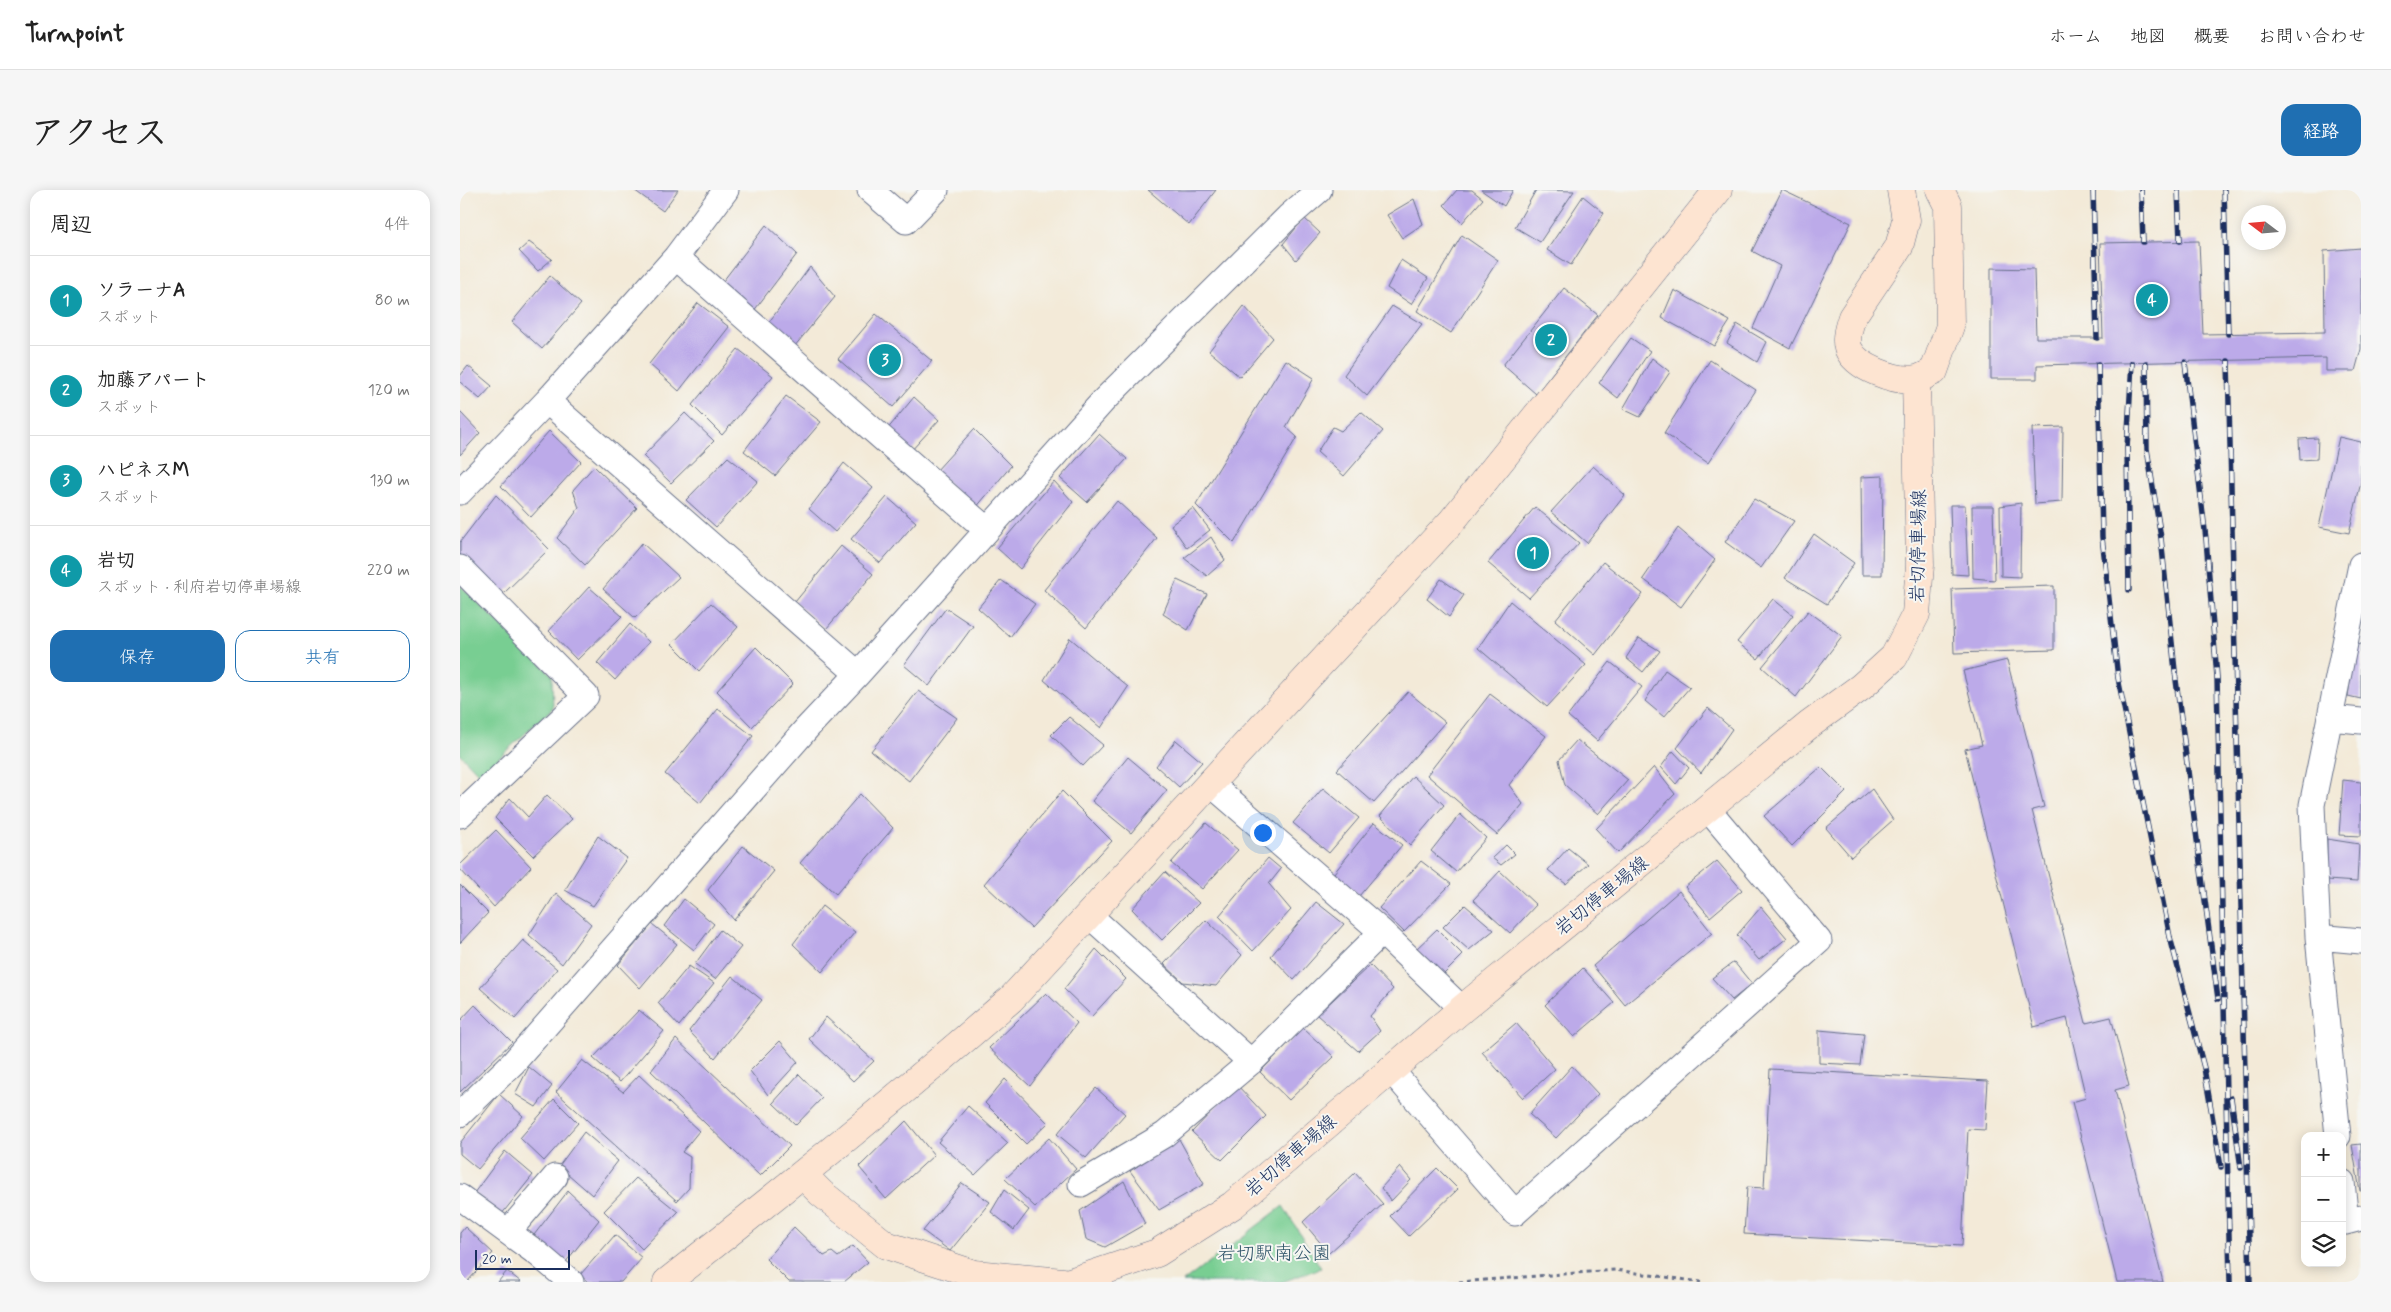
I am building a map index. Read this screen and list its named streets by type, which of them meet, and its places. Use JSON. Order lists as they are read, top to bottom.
{
  "streets": {
    "main road": ["岩切停車場線"]
  },
  "parks": ["岩切駅南公園"],
  "scale_bar": "20 m",
  "north": "left",
  "page": {
    "header": "Turnpoint",
    "nav": [
      "ホーム",
      "地図",
      "概要",
      "お問い合わせ"
    ],
    "title": "アクセス",
    "buttons": [
      "経路",
      ["保存", "共有"]
    ],
    "heading": ["周辺", "4件"],
    "list": [
      {
        "mark": "1",
        "name": "ソラーナA",
        "note": "スポット",
        "value": "80 m"
      },
      {
        "mark": "2",
        "name": "加藤アパート",
        "note": "スポット",
        "value": "120 m"
      },
      {
        "mark": "3",
        "name": "ハピネスM",
        "note": "スポット",
        "value": "130 m"
      },
      {
        "mark": "4",
        "name": "岩切",
        "note": "スポット · 利府岩切停車場線",
        "value": "220 m"
      }
    ],
    "pins": [
      "4",
      "2",
      "3",
      "1"
    ],
    "map_buttons": ["+", "−"],
    "scale": "20 m"
  }
}
